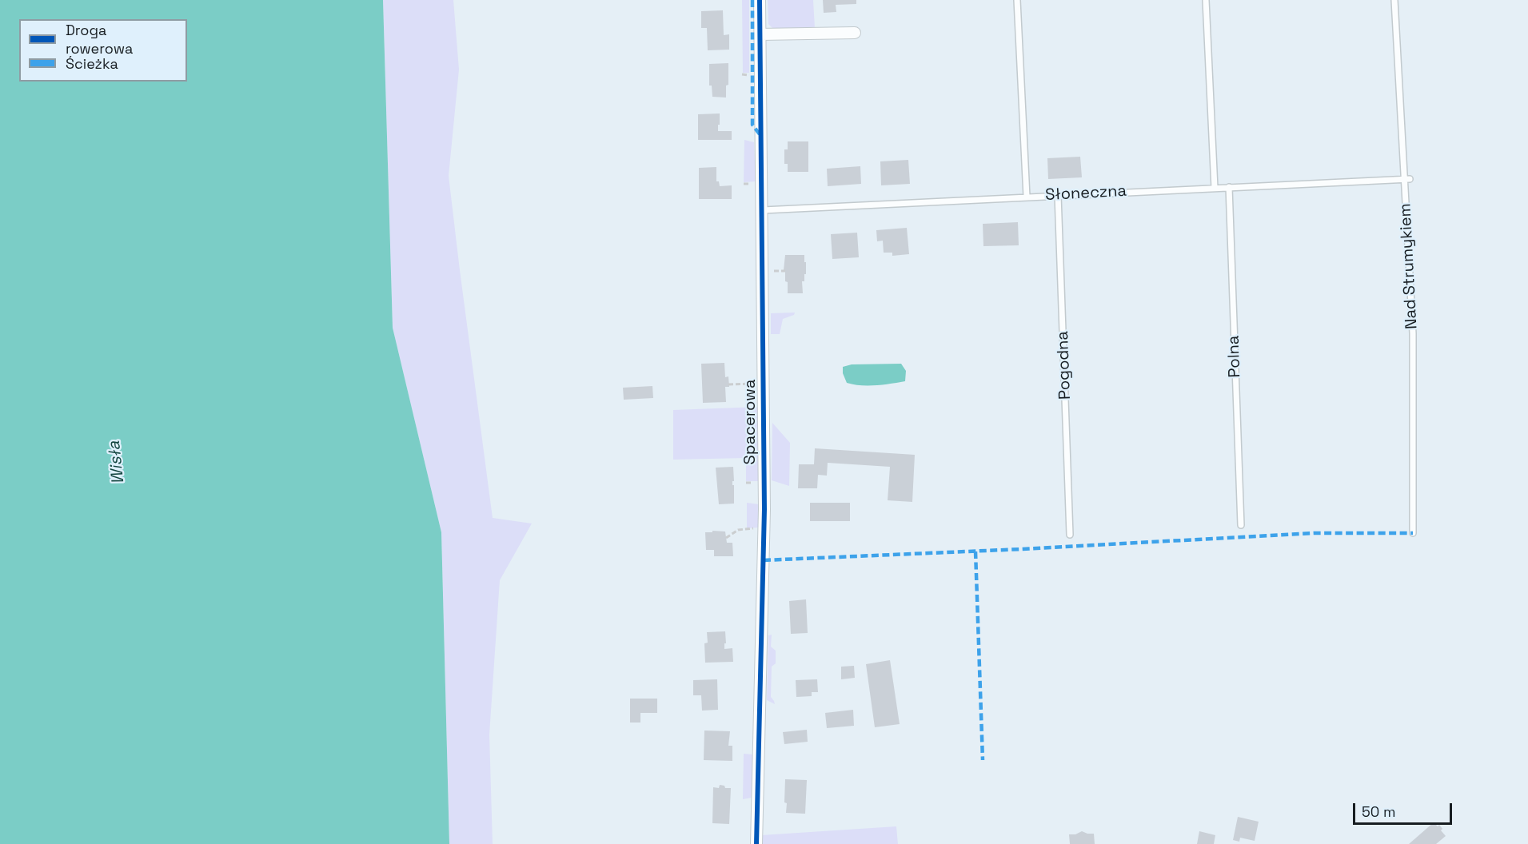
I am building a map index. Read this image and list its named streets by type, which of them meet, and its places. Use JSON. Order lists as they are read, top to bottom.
{
  "streets": {
    "street": ["Spacerowa"],
    "lane": [
      "Słoneczna",
      "Nad Strumykiem",
      "Polna",
      "Pogodna"
    ]
  },
  "crossings": [
    ["Słoneczna", "Nad Strumykiem"],
    ["Słoneczna", "Polna"],
    ["Słoneczna", "Pogodna"],
    ["Słoneczna", "Spacerowa"]
  ],
  "water": ["Wisła"],
  "legend": ["Droga rowerowa", "Ścieżka"],
  "scale_bar": "50 m"
}
